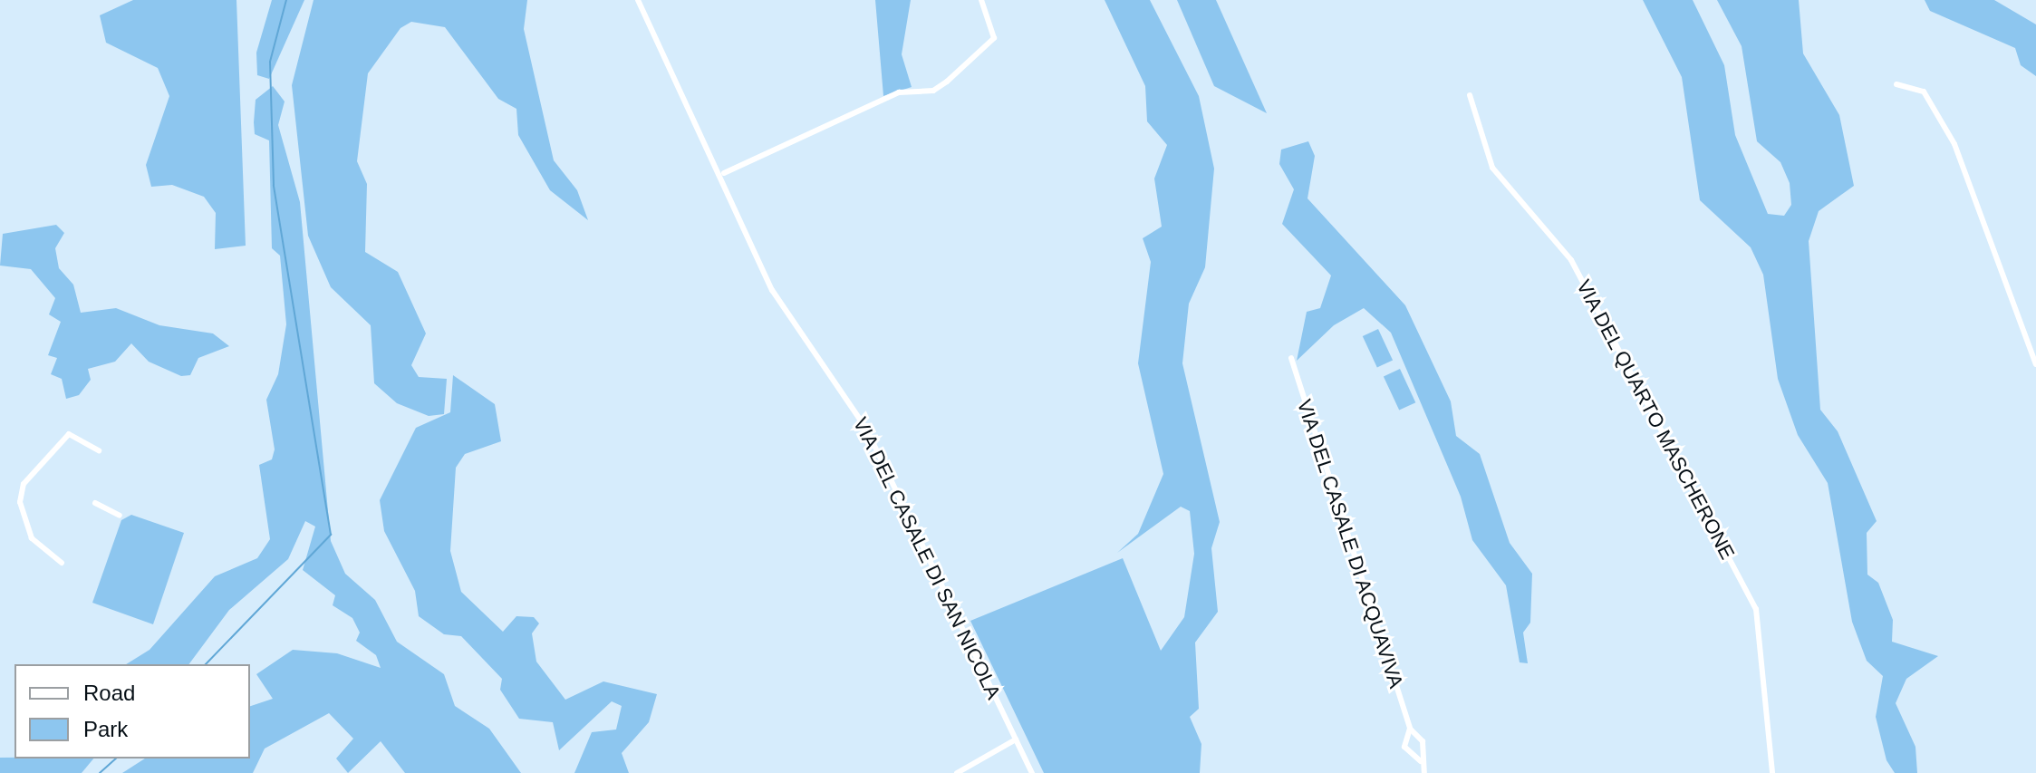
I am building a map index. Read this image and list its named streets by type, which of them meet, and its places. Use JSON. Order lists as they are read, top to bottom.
{
  "streets": {
    "street": ["VIA DEL QUARTO MASCHERONE", "VIA DEL CASALE DI ACQUAVIVA", "VIA DEL CASALE DI SAN NICOLA"]
  },
  "legend": ["Road", "Park"]
}
